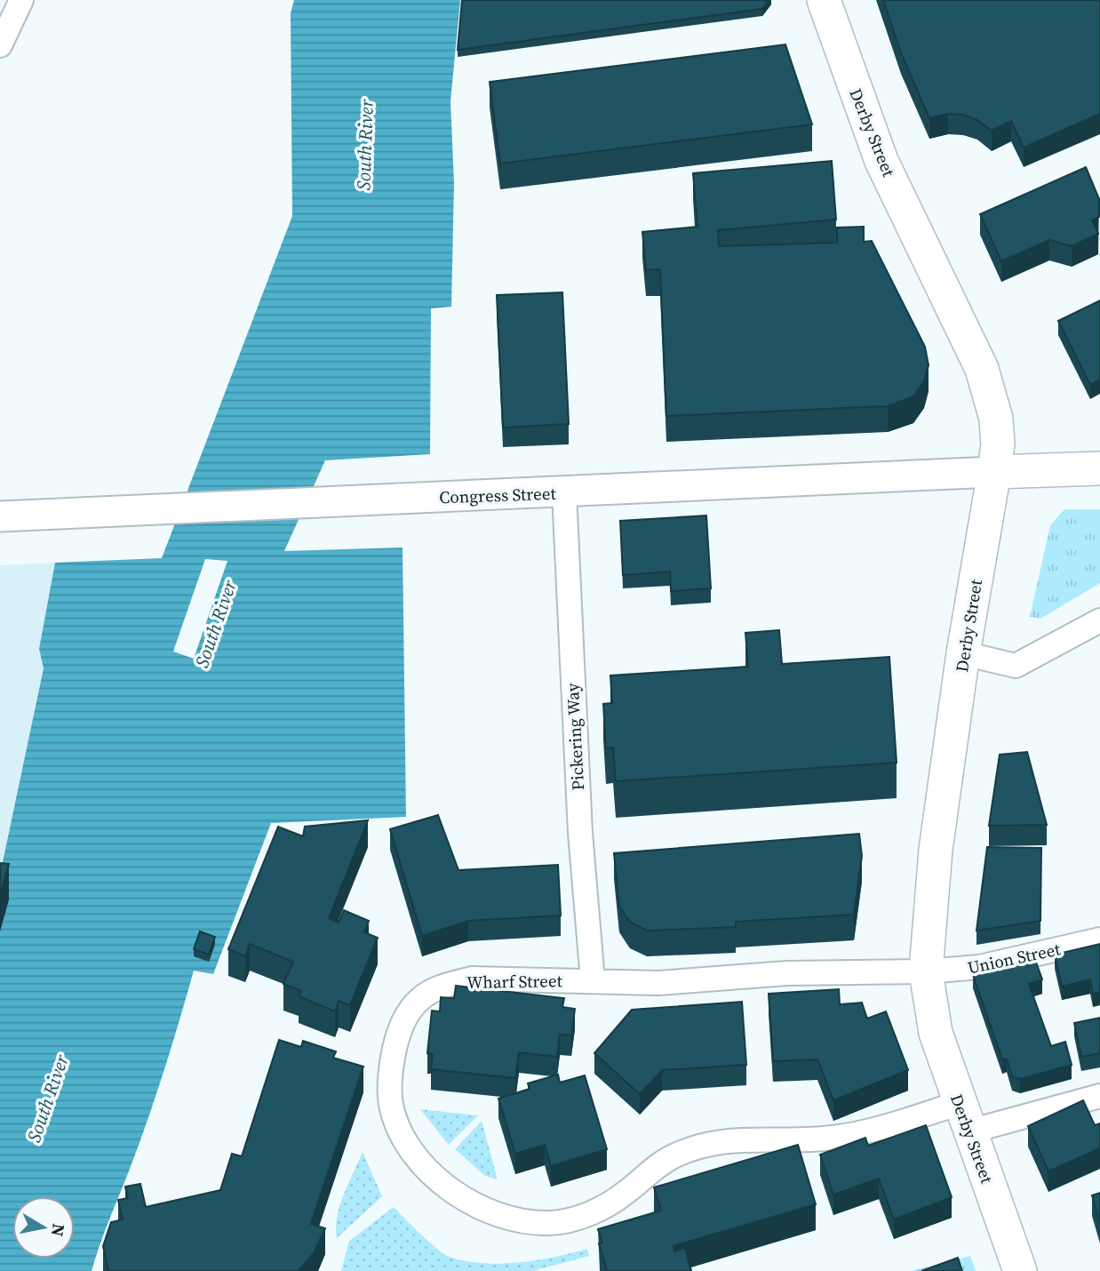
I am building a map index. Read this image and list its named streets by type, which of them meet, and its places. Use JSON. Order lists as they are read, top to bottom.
{
  "streets": {
    "main road": ["Derby Street"],
    "street": [
      "Congress Street",
      "Pickering Way",
      "Union Street",
      "Wharf Street"
    ]
  },
  "crossings": [
    ["Derby Street", "Congress Street"],
    ["Derby Street", "Union Street"],
    ["Derby Street", "Wharf Street"],
    ["Congress Street", "Pickering Way"],
    ["Pickering Way", "Wharf Street"],
    ["Union Street", "Wharf Street"]
  ],
  "water": ["South River"],
  "north": "right"
}
